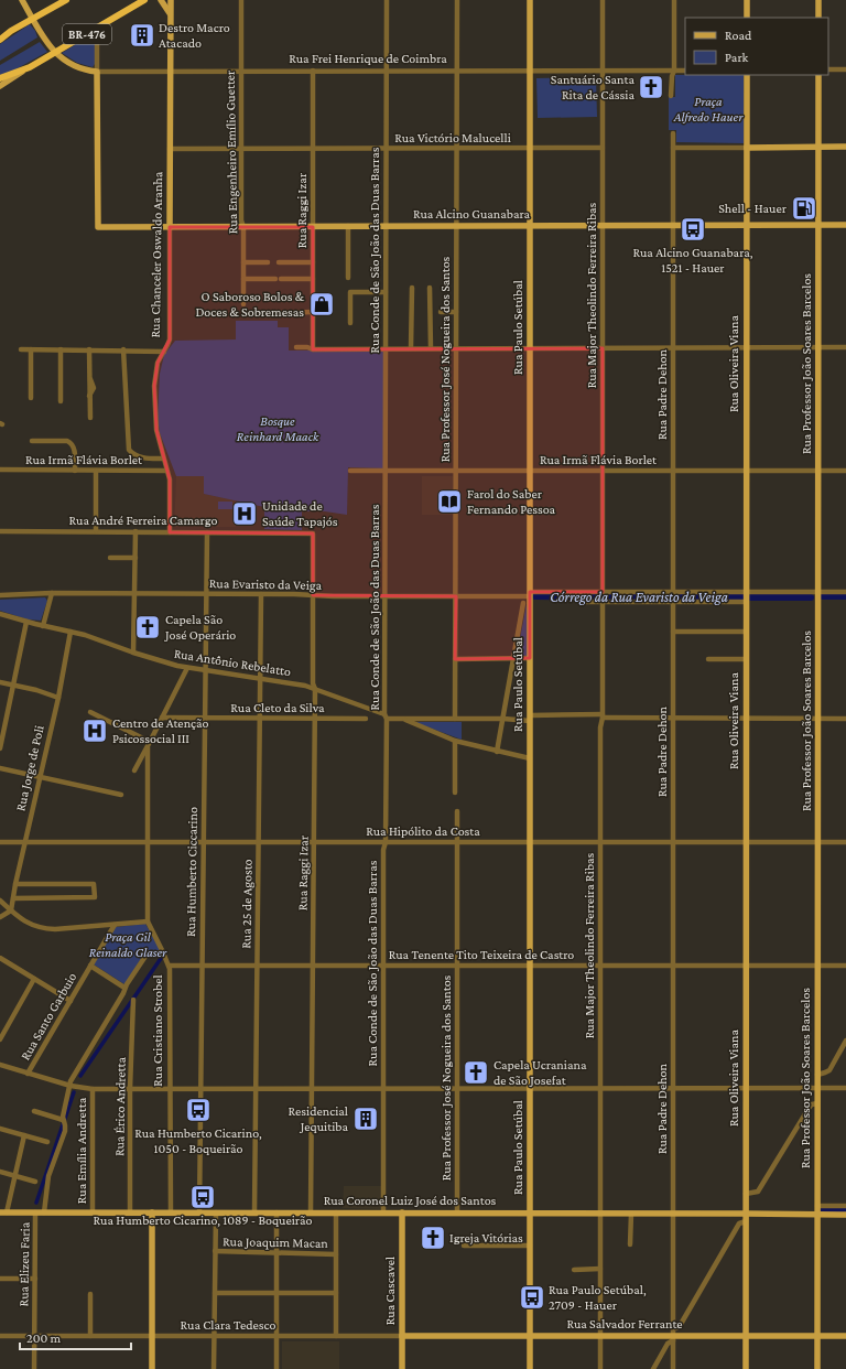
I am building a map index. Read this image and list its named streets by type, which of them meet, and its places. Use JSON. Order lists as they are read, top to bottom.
{
  "streets": {
    "highway": ["BR-476"],
    "main road": [
      "Rua Frei Henrique de Coimbra",
      "Rua Alcino Guanabara",
      "Rua Chanceler Oswaldo Aranha",
      "Rua Paulo Setúbal",
      "Rua Oliveira Viana",
      "Rua Professor João Soares Barcelos",
      "Rua Coronel Luiz José dos Santos",
      "Rua Cascavel",
      "Rua Salvador Ferrante"
    ],
    "street": [
      "Rua Victório Malucelli",
      "Rua Engenheiro Emílio Guetter",
      "Rua Raggi Izar",
      "Rua Conde de São João das Duas Barras",
      "Rua Major Theolindo Ferreira Ribas",
      "Rua Professor José Nogueira dos Santos",
      "Rua Padre Dehon",
      "Rua Irmã Flávia Borlet",
      "Rua André Ferreira Camargo",
      "Rua Evaristo da Veiga",
      "Rua Antônio Rebelatto",
      "Rua Cleto da Silva",
      "Rua Jorge de Poli",
      "Rua Hipólito da Costa",
      "Rua Humberto Ciccarino",
      "Rua 25 de Agosto",
      "Rua Tenente Tito Teixeira de Castro",
      "Rua Santo Garbuio",
      "Rua Cristiano Strobel",
      "Rua Érico Andretta",
      "Rua Emília Andretta",
      "Rua Joaquim Macan",
      "Rua Elizeu Faria",
      "Rua Clara Tedesco"
    ]
  },
  "crossings": [
    ["BR-476", "Rua Frei Henrique de Coimbra"],
    ["Rua Frei Henrique de Coimbra", "Rua Engenheiro Emílio Guetter"],
    ["Rua Frei Henrique de Coimbra", "Rua Raggi Izar"],
    ["Rua Frei Henrique de Coimbra", "Rua Alcino Guanabara"],
    ["Rua Frei Henrique de Coimbra", "Rua Conde de São João das Duas Barras"],
    ["Rua Frei Henrique de Coimbra", "Rua Chanceler Oswaldo Aranha"],
    ["Rua Frei Henrique de Coimbra", "Rua Major Theolindo Ferreira Ribas"],
    ["Rua Frei Henrique de Coimbra", "Rua Paulo Setúbal"],
    ["Rua Frei Henrique de Coimbra", "Rua Professor José Nogueira dos Santos"],
    ["Rua Victório Malucelli", "Rua Engenheiro Emílio Guetter"],
    ["Rua Victório Malucelli", "Rua Raggi Izar"],
    ["Rua Victório Malucelli", "Rua Conde de São João das Duas Barras"],
    ["Rua Victório Malucelli", "Rua Chanceler Oswaldo Aranha"],
    ["Rua Victório Malucelli", "Rua Major Theolindo Ferreira Ribas"],
    ["Rua Victório Malucelli", "Rua Paulo Setúbal"],
    ["Rua Victório Malucelli", "Rua Professor José Nogueira dos Santos"],
    ["Rua Engenheiro Emílio Guetter", "Rua Alcino Guanabara"],
    ["Rua Raggi Izar", "Rua Alcino Guanabara"],
    ["Rua Raggi Izar", "Rua André Ferreira Camargo"],
    ["Rua Raggi Izar", "Rua Evaristo da Veiga"],
    ["Rua Raggi Izar", "Rua Antônio Rebelatto"],
    ["Rua Raggi Izar", "Rua Cleto da Silva"],
    ["Rua Raggi Izar", "Rua Hipólito da Costa"],
    ["Rua Raggi Izar", "Rua Tenente Tito Teixeira de Castro"],
    ["Rua Raggi Izar", "Rua Coronel Luiz José dos Santos"],
    ["Rua Alcino Guanabara", "Rua Conde de São João das Duas Barras"],
    ["Rua Alcino Guanabara", "Rua Chanceler Oswaldo Aranha"],
    ["Rua Alcino Guanabara", "Rua Major Theolindo Ferreira Ribas"],
    ["Rua Alcino Guanabara", "Rua Paulo Setúbal"],
    ["Rua Alcino Guanabara", "Rua Professor José Nogueira dos Santos"],
    ["Rua Alcino Guanabara", "Rua Oliveira Viana"],
    ["Rua Alcino Guanabara", "Rua Professor João Soares Barcelos"],
    ["Rua Alcino Guanabara", "Rua Padre Dehon"],
    ["Rua Conde de São João das Duas Barras", "Rua Irmã Flávia Borlet"],
    ["Rua Conde de São João das Duas Barras", "Rua Evaristo da Veiga"],
    ["Rua Conde de São João das Duas Barras", "Rua Antônio Rebelatto"],
    ["Rua Conde de São João das Duas Barras", "Rua Hipólito da Costa"],
    ["Rua Conde de São João das Duas Barras", "Rua Tenente Tito Teixeira de Castro"],
    ["Rua Conde de São João das Duas Barras", "Rua Coronel Luiz José dos Santos"],
    ["Rua Chanceler Oswaldo Aranha", "Rua Irmã Flávia Borlet"],
    ["Rua Chanceler Oswaldo Aranha", "Rua André Ferreira Camargo"],
    ["Rua Major Theolindo Ferreira Ribas", "Rua Irmã Flávia Borlet"],
    ["Rua Major Theolindo Ferreira Ribas", "Rua Evaristo da Veiga"],
    ["Rua Major Theolindo Ferreira Ribas", "Rua Hipólito da Costa"],
    ["Rua Major Theolindo Ferreira Ribas", "Rua Tenente Tito Teixeira de Castro"],
    ["Rua Major Theolindo Ferreira Ribas", "Rua Coronel Luiz José dos Santos"],
    ["Rua Major Theolindo Ferreira Ribas", "Rua Salvador Ferrante"],
    ["Rua Paulo Setúbal", "Rua Irmã Flávia Borlet"],
    ["Rua Paulo Setúbal", "Rua Evaristo da Veiga"],
    ["Rua Paulo Setúbal", "Rua Hipólito da Costa"],
    ["Rua Paulo Setúbal", "Rua Tenente Tito Teixeira de Castro"],
    ["Rua Paulo Setúbal", "Rua Coronel Luiz José dos Santos"],
    ["Rua Paulo Setúbal", "Rua Salvador Ferrante"],
    ["Rua Professor José Nogueira dos Santos", "Rua Irmã Flávia Borlet"],
    ["Rua Professor José Nogueira dos Santos", "Rua Evaristo da Veiga"],
    ["Rua Professor José Nogueira dos Santos", "Rua Hipólito da Costa"],
    ["Rua Professor José Nogueira dos Santos", "Rua Tenente Tito Teixeira de Castro"],
    ["Rua Professor José Nogueira dos Santos", "Rua Coronel Luiz José dos Santos"],
    ["Rua Oliveira Viana", "Rua Irmã Flávia Borlet"],
    ["Rua Oliveira Viana", "Rua Evaristo da Veiga"],
    ["Rua Oliveira Viana", "Rua Hipólito da Costa"],
    ["Rua Oliveira Viana", "Rua Tenente Tito Teixeira de Castro"],
    ["Rua Oliveira Viana", "Rua Coronel Luiz José dos Santos"],
    ["Rua Oliveira Viana", "Rua Salvador Ferrante"],
    ["Rua Professor João Soares Barcelos", "Rua Irmã Flávia Borlet"],
    ["Rua Professor João Soares Barcelos", "Rua Evaristo da Veiga"],
    ["Rua Professor João Soares Barcelos", "Rua Hipólito da Costa"],
    ["Rua Professor João Soares Barcelos", "Rua Tenente Tito Teixeira de Castro"],
    ["Rua Professor João Soares Barcelos", "Rua Coronel Luiz José dos Santos"],
    ["Rua Professor João Soares Barcelos", "Rua Salvador Ferrante"],
    ["Rua Padre Dehon", "Rua Irmã Flávia Borlet"],
    ["Rua Padre Dehon", "Rua Evaristo da Veiga"],
    ["Rua Padre Dehon", "Rua Hipólito da Costa"],
    ["Rua Padre Dehon", "Rua Tenente Tito Teixeira de Castro"],
    ["Rua Padre Dehon", "Rua Coronel Luiz José dos Santos"],
    ["Rua Padre Dehon", "Rua Salvador Ferrante"],
    ["Rua André Ferreira Camargo", "Rua Humberto Ciccarino"],
    ["Rua Evaristo da Veiga", "Rua Humberto Ciccarino"],
    ["Rua Evaristo da Veiga", "Rua 25 de Agosto"],
    ["Rua Antônio Rebelatto", "Rua Jorge de Poli"],
    ["Rua Antônio Rebelatto", "Rua Humberto Ciccarino"],
    ["Rua Antônio Rebelatto", "Rua 25 de Agosto"],
    ["Rua Cleto da Silva", "Rua Humberto Ciccarino"],
    ["Rua Cleto da Silva", "Rua 25 de Agosto"],
    ["Rua Jorge de Poli", "Rua Hipólito da Costa"],
    ["Rua Hipólito da Costa", "Rua Humberto Ciccarino"],
    ["Rua Hipólito da Costa", "Rua 25 de Agosto"],
    ["Rua Hipólito da Costa", "Rua Cristiano Strobel"],
    ["Rua Humberto Ciccarino", "Rua Tenente Tito Teixeira de Castro"],
    ["Rua Humberto Ciccarino", "Rua Coronel Luiz José dos Santos"],
    ["Rua 25 de Agosto", "Rua Tenente Tito Teixeira de Castro"],
    ["Rua 25 de Agosto", "Rua Coronel Luiz José dos Santos"],
    ["Rua Tenente Tito Teixeira de Castro", "Rua Cristiano Strobel"],
    ["Rua Cristiano Strobel", "Rua Coronel Luiz José dos Santos"],
    ["Rua Érico Andretta", "Rua Coronel Luiz José dos Santos"],
    ["Rua Emília Andretta", "Rua Coronel Luiz José dos Santos"],
    ["Rua Coronel Luiz José dos Santos", "Rua Elizeu Faria"],
    ["Rua Coronel Luiz José dos Santos", "Rua Cascavel"],
    ["Rua Elizeu Faria", "Rua Clara Tedesco"],
    ["Rua Cascavel", "Rua Salvador Ferrante"],
    ["Rua Cascavel", "Rua Clara Tedesco"],
    ["Rua Salvador Ferrante", "Rua Clara Tedesco"]
  ],
  "water": ["Córrego da Rua Evaristo da Veiga"],
  "parks": ["Praça Alfredo Hauer", "Bosque Reinhard Maack", "Praça Gil Reinaldo Glaser"],
  "places": {
    "building": ["Destro Macro Atacado", "Residencial Jequitiba"],
    "church": [
      "Santuário Santa Rita de Cássia",
      "Capela São José Operário",
      "Capela Ucraniana de São Josefat",
      "Igreja Vitórias"
    ],
    "fuel station": ["Shell - Hauer"],
    "bus stop": [
      "Rua Alcino Guanabara, 1521 - Hauer",
      "Rua Humberto Cicarino, 1050 - Boqueirão",
      "Rua Humberto Cicarino, 1089 - Boqueirão",
      "Rua Paulo Setúbal, 2709 - Hauer"
    ],
    "shop": ["O Saboroso Bolos & Doces & Sobremesas"],
    "library": ["Farol do Saber Fernando Pessoa"],
    "hospital": ["Unidade de Saúde Tapajós", "Centro de Atenção Psicossocial III"]
  },
  "legend": ["Road", "Park"],
  "scale_bar": "200 m"
}
